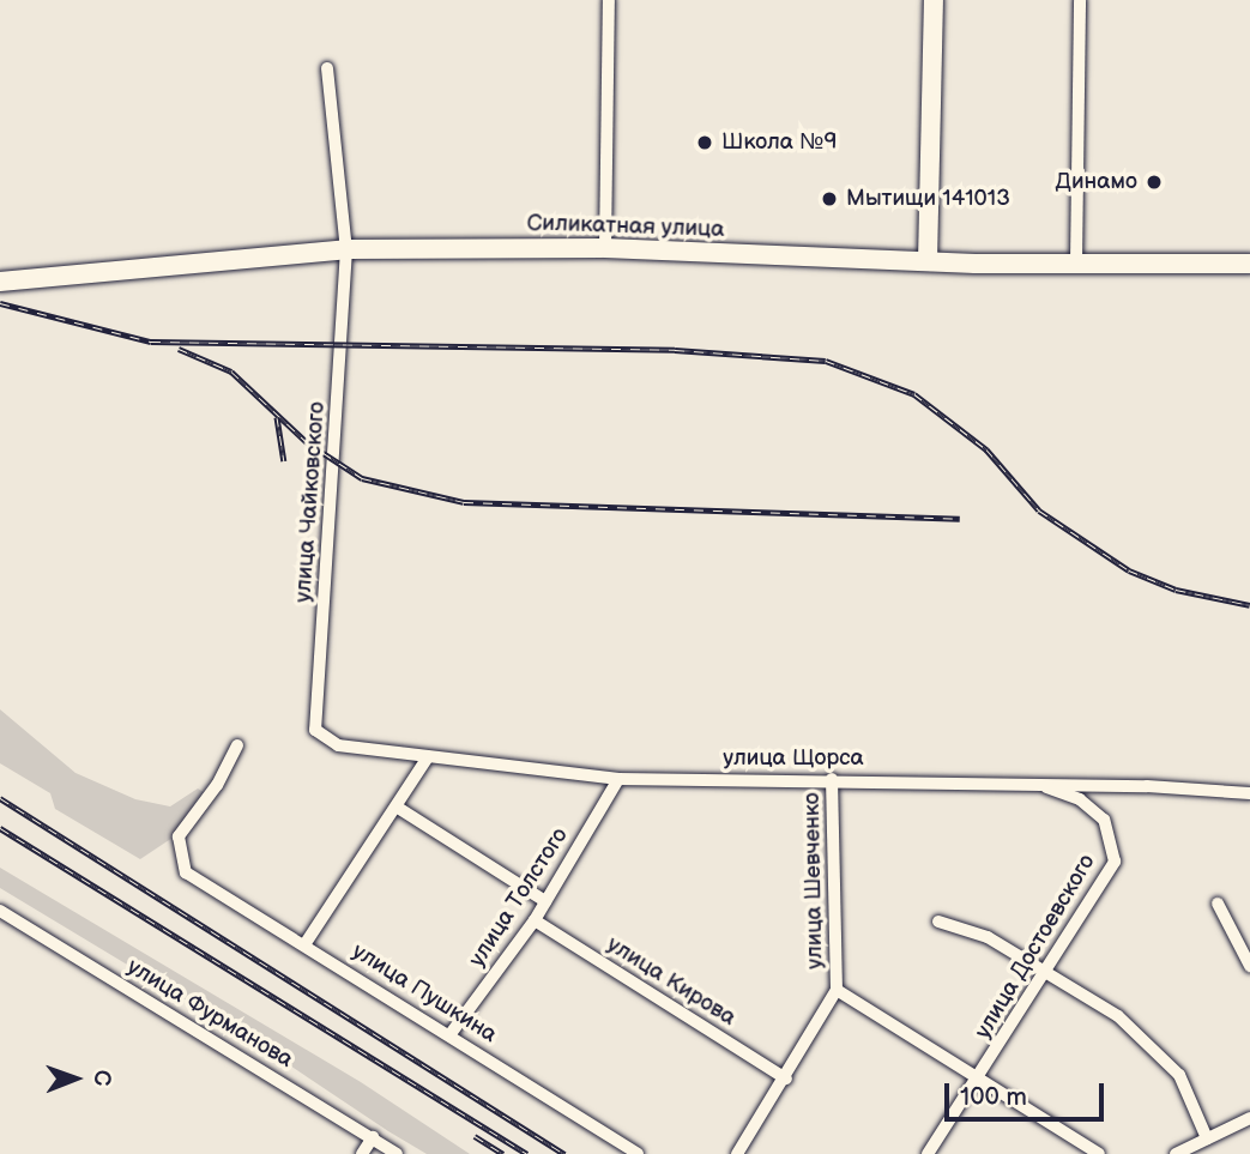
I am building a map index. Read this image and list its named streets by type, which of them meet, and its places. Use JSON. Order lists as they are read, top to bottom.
{
  "streets": {
    "street": [
      "Силикатная улица",
      "улица Чайковского",
      "улица Щорса",
      "улица Шевченко",
      "улица Толстого",
      "улица Достоевского",
      "улица Кирова",
      "улица Пушкина",
      "улица Фурманова"
    ]
  },
  "crossings": [
    ["Силикатная улица", "улица Чайковского"],
    ["улица Чайковского", "улица Щорса"],
    ["улица Щорса", "улица Шевченко"],
    ["улица Щорса", "улица Толстого"],
    ["улица Щорса", "улица Достоевского"],
    ["улица Шевченко", "улица Кирова"],
    ["улица Толстого", "улица Кирова"],
    ["улица Толстого", "улица Пушкина"]
  ],
  "places": ["Школа №9", "Динамо", "Мытищи 141013"],
  "scale_bar": "100 m",
  "north": "right"
}
